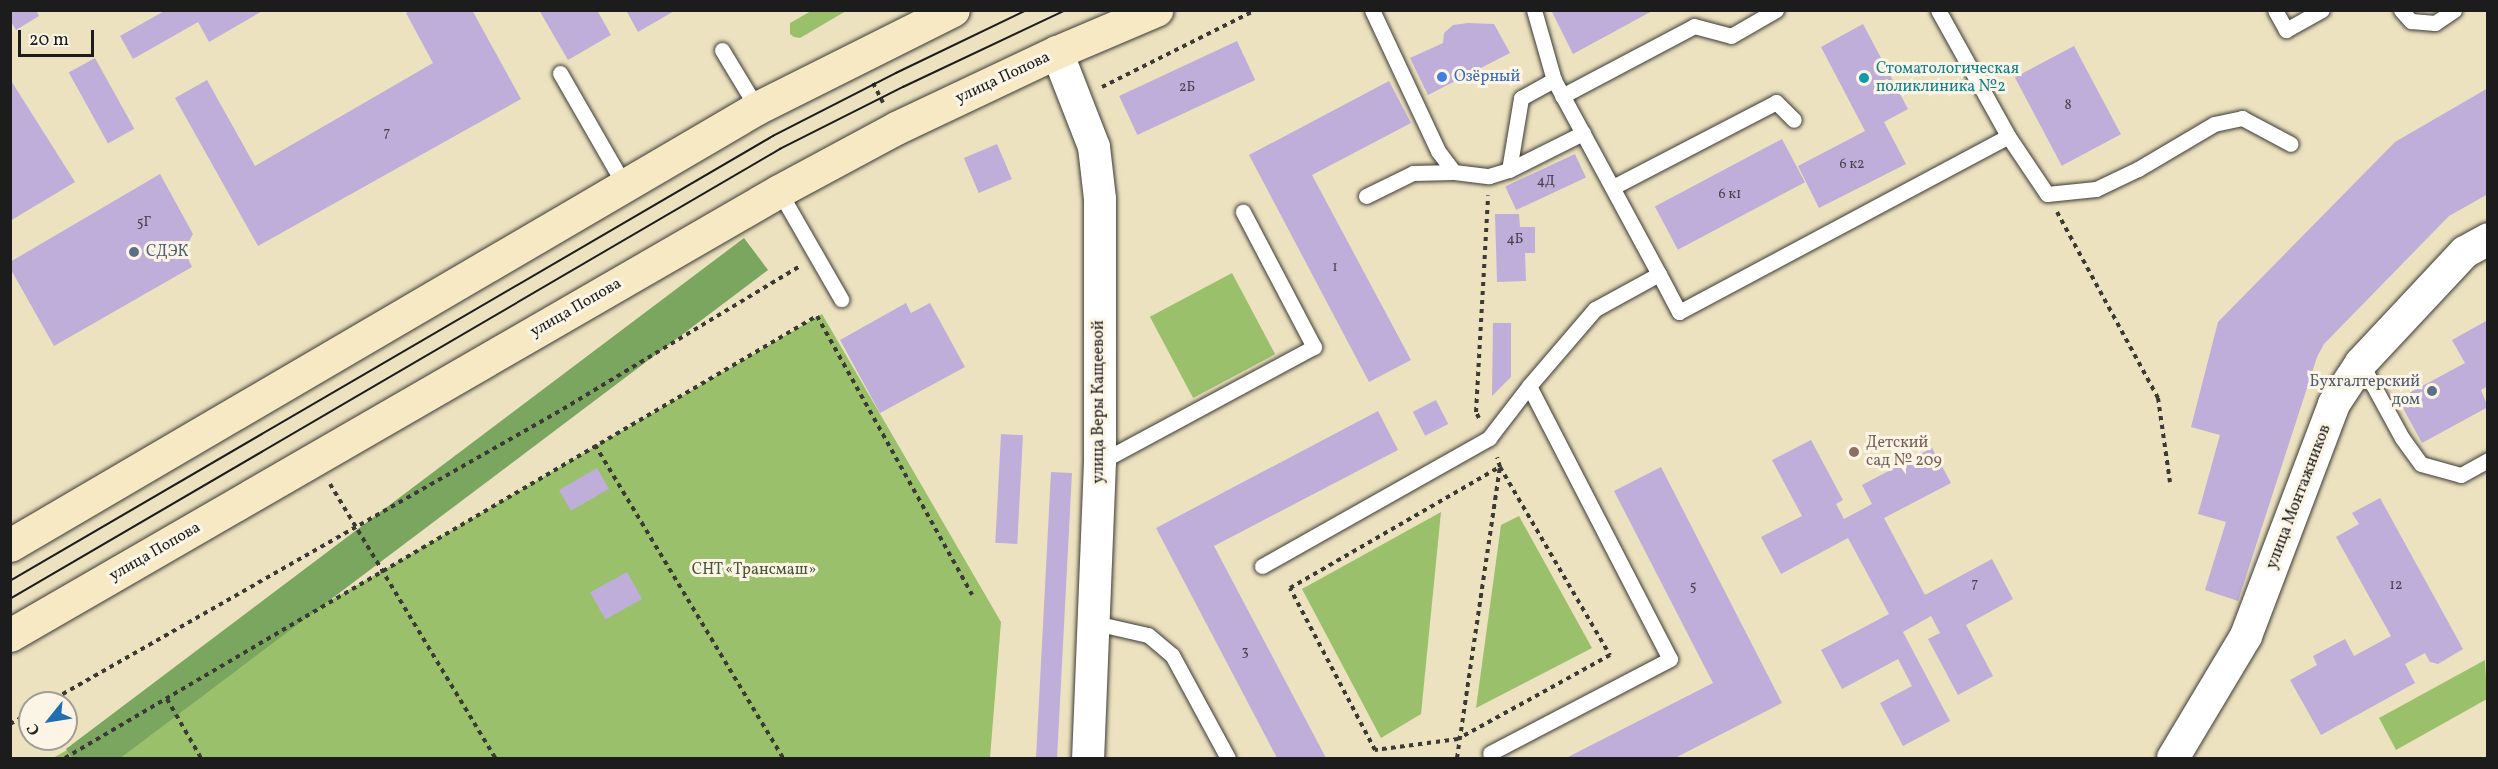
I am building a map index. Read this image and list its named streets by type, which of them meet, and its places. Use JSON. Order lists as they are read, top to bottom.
{
  "streets": {
    "main road": ["улица Попова"],
    "street": ["улица Веры Кащеевой", "улица Монтажников"]
  },
  "crossings": [
    ["улица Попова", "улица Веры Кащеевой"]
  ],
  "parks": ["СНТ «Трансмаш»"],
  "places": [
    "Озёрный",
    "Стоматологическая поликлиника №2",
    "СДЭК",
    "Бухгалтерский дом",
    "Детский сад № 209"
  ],
  "house_numbers": [
    "2Б",
    "8",
    "7",
    "6 к2",
    "4Д",
    "6 к1",
    "5Г",
    "4Б",
    "1",
    "7",
    "12",
    "5",
    "3"
  ],
  "scale_bar": "20 m",
  "north": "bottom left"
}
